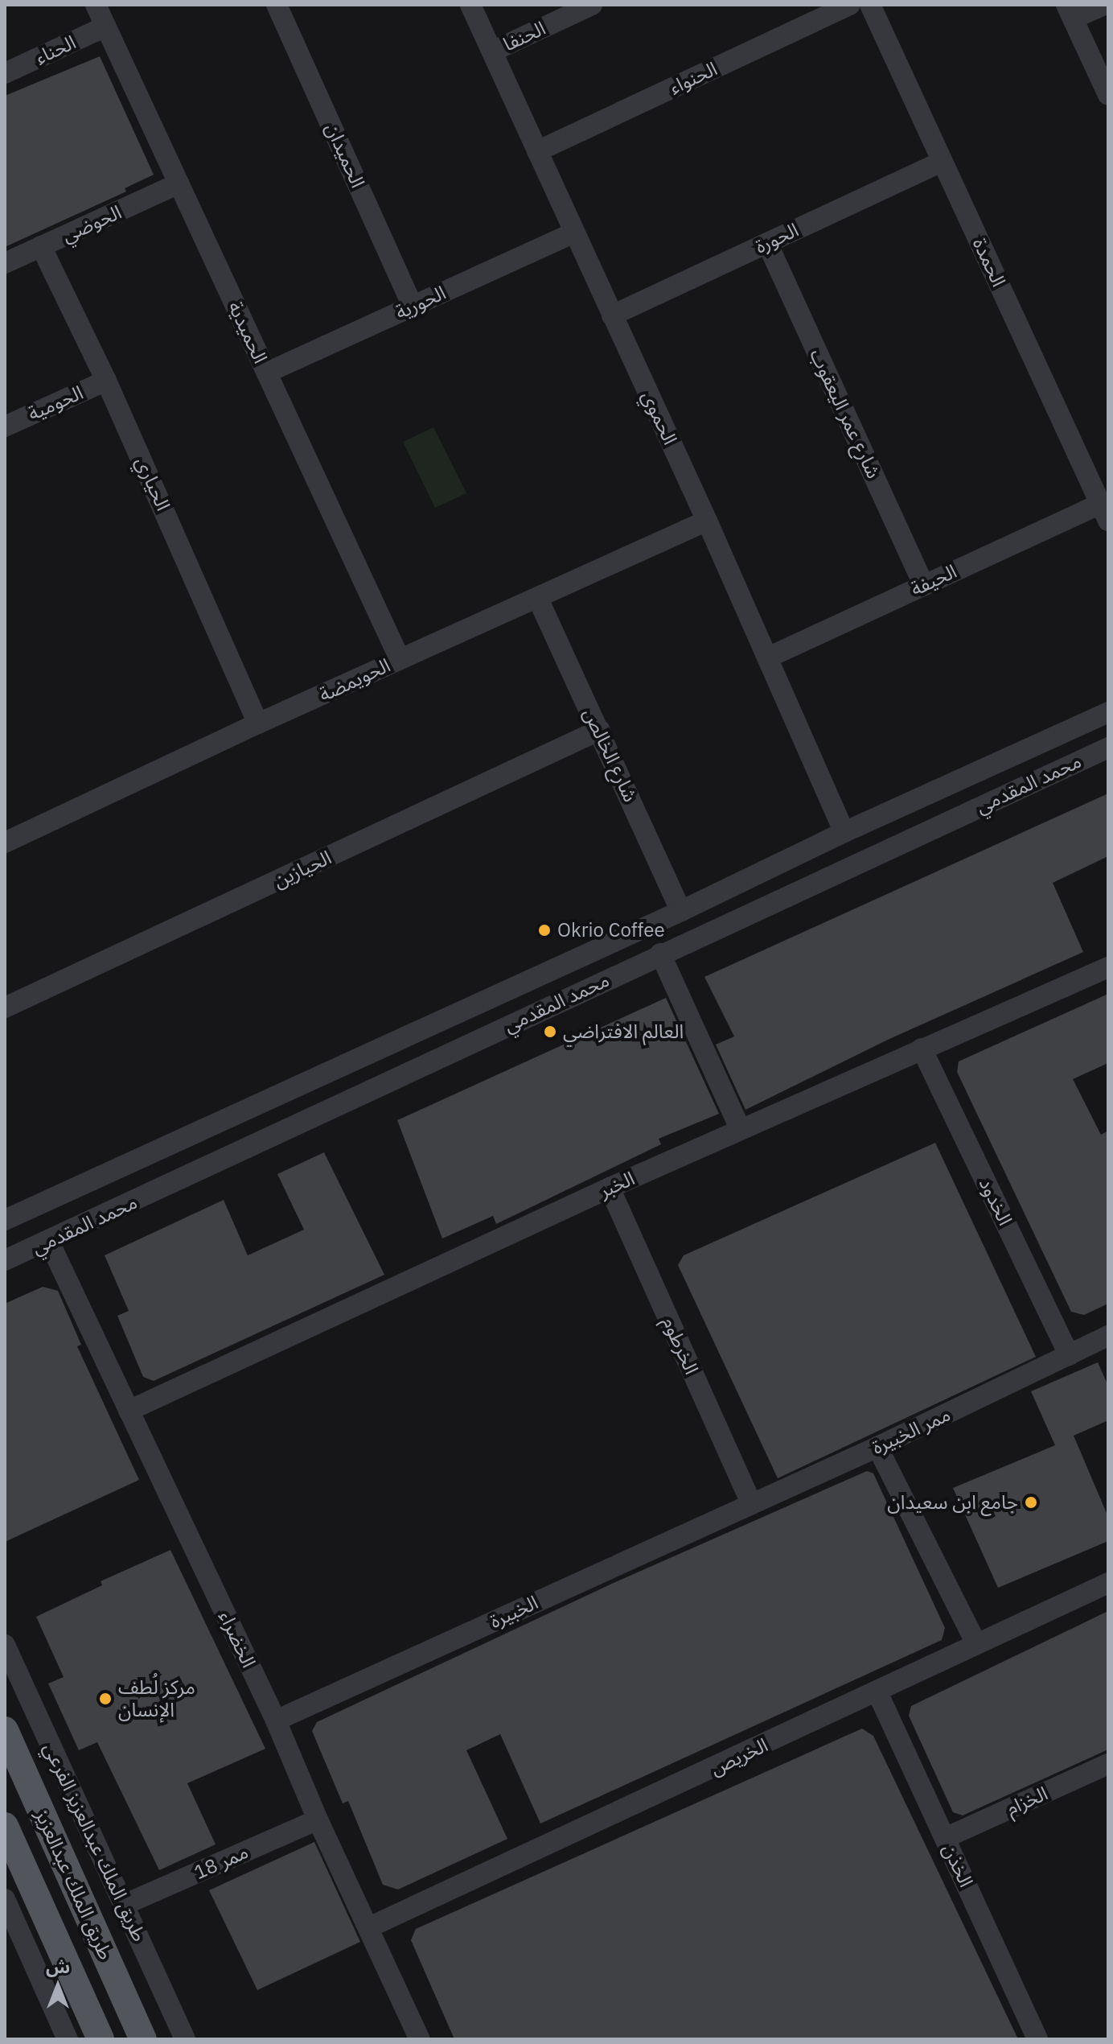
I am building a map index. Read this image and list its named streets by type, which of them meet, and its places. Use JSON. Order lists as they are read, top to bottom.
{
  "streets": {
    "main road": ["طريق الملك عبدالعزيز"],
    "street": [
      "الحنفا",
      "الحناء",
      "الحنواء",
      "الحميدان",
      "الحوضي",
      "الحورة",
      "الحمدة",
      "الحورية",
      "الحميدية",
      "الحومية",
      "شارع عمر اليعقوب",
      "الحموي",
      "الحياري",
      "الحيفة",
      "الحويمضة",
      "شارع الخالص",
      "محمد المقدمي",
      "الحيازين",
      "الخبر",
      "الخدود",
      "الخرطوم",
      "ممر الخبيرة",
      "الخبيرة",
      "الخضراء",
      "الخريص",
      "الخزام",
      "طريق الملك عبدالعزيز الفرعي",
      "ممر 18",
      "الخذن"
    ]
  },
  "crossings": [
    ["الحنفا", "الحموي"],
    ["الحناء", "الحميدية"],
    ["الحنواء", "الحموي"],
    ["الحميدان", "الحورية"],
    ["الحوضي", "الحميدية"],
    ["الحوضي", "الحياري"],
    ["الحورة", "الحمدة"],
    ["الحورة", "شارع عمر اليعقوب"],
    ["الحورة", "الحموي"],
    ["الحمدة", "الحيفة"],
    ["الحورية", "الحميدية"],
    ["الحورية", "الحموي"],
    ["الحميدية", "الحويمضة"],
    ["الحومية", "الحياري"],
    ["شارع عمر اليعقوب", "الحيفة"],
    ["الحموي", "الحيفة"],
    ["الحموي", "الحويمضة"],
    ["الحموي", "محمد المقدمي"],
    ["الحياري", "الحويمضة"],
    ["الحويمضة", "شارع الخالص"],
    ["شارع الخالص", "محمد المقدمي"],
    ["شارع الخالص", "الحيازين"],
    ["محمد المقدمي", "الخضراء"],
    ["الخبر", "الخدود"],
    ["الخبر", "الخرطوم"],
    ["الخبر", "الخضراء"],
    ["الخدود", "ممر الخبيرة"],
    ["الخرطوم", "ممر الخبيرة"],
    ["الخرطوم", "الخبيرة"],
    ["ممر الخبيرة", "الخبيرة"],
    ["الخبيرة", "الخضراء"],
    ["الخضراء", "الخريص"],
    ["الخضراء", "ممر 18"],
    ["الخريص", "الخذن"],
    ["الخزام", "الخذن"],
    ["طريق الملك عبدالعزيز الفرعي", "ممر 18"]
  ],
  "places": [
    "Okrio Coffee",
    "العالم الافتراضي",
    "جامع ابن سعيدان",
    "مركز لُطف الإنسان"
  ],
  "north": "top"
}
